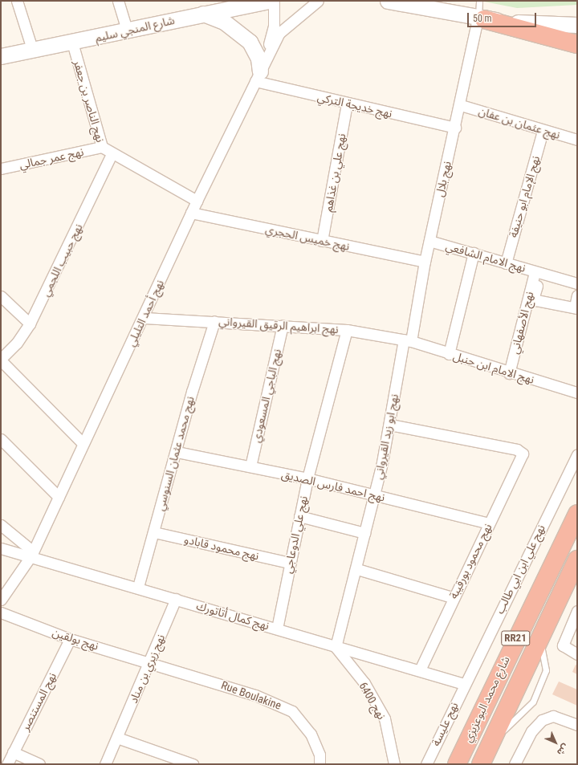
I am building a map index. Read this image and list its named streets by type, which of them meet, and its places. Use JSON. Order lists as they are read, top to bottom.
{
  "streets": {
    "highway": ["RR21", "شارع محمد البوعزيزي"],
    "main road": ["شارع المنجي سليم"],
    "street": [
      "نهج الناصر بن جعفر",
      "نهج خديجة التركي",
      "نهج عثمان بن عفان",
      "نهج عمر جمالي",
      "نهج علي بن غذاهم",
      "نهج بلال",
      "نهج الإمام ابو حنيفة",
      "نهج خميس الحجري",
      "نهج الامام الشافعي",
      "نهج حبيب اللجمي",
      "نهج أحمد التليلي",
      "نهج الأصفهاني",
      "نهج ابراهيم الرقيق القيرواني",
      "نهج الامام ابن حنبل",
      "نهج الباجي المسعودي",
      "نهج ابو زيد القيرواني",
      "نهج محمد عثمان السنوسي",
      "نهج احمد فارس الصديق",
      "نهج علي الدوعاجي",
      "نهج محمود قابادو",
      "نهج محمود بورقيبة",
      "نهج علي ابن ابي طالب",
      "نهج كمال أتاتورك",
      "نهج بولقين",
      "نهج زيري بن مناد",
      "Rue Boulakine",
      "نهج 6400",
      "نهج المستنصر",
      "نهج عليسة"
    ]
  },
  "crossings": [
    ["شارع المنجي سليم", "نهج الناصر بن جعفر"],
    ["نهج الناصر بن جعفر", "نهج عمر جمالي"],
    ["نهج الناصر بن جعفر", "نهج حبيب اللجمي"],
    ["نهج الناصر بن جعفر", "نهج أحمد التليلي"],
    ["نهج خديجة التركي", "نهج علي بن غذاهم"],
    ["نهج خديجة التركي", "نهج بلال"],
    ["نهج خديجة التركي", "نهج أحمد التليلي"],
    ["نهج عثمان بن عفان", "نهج بلال"],
    ["نهج عثمان بن عفان", "نهج الإمام ابو حنيفة"],
    ["نهج علي بن غذاهم", "نهج خميس الحجري"],
    ["نهج بلال", "نهج خميس الحجري"],
    ["نهج بلال", "نهج الامام الشافعي"],
    ["نهج بلال", "نهج ابراهيم الرقيق القيرواني"],
    ["نهج بلال", "نهج الامام ابن حنبل"],
    ["نهج بلال", "نهج ابو زيد القيرواني"],
    ["نهج الإمام ابو حنيفة", "نهج الامام الشافعي"],
    ["نهج خميس الحجري", "نهج أحمد التليلي"],
    ["نهج الامام الشافعي", "نهج الأصفهاني"],
    ["نهج حبيب اللجمي", "نهج أحمد التليلي"],
    ["نهج أحمد التليلي", "نهج ابراهيم الرقيق القيرواني"],
    ["نهج أحمد التليلي", "نهج كمال أتاتورك"],
    ["نهج الأصفهاني", "نهج الامام ابن حنبل"],
    ["نهج ابراهيم الرقيق القيرواني", "نهج الامام ابن حنبل"],
    ["نهج ابراهيم الرقيق القيرواني", "نهج الباجي المسعودي"],
    ["نهج ابراهيم الرقيق القيرواني", "نهج ابو زيد القيرواني"],
    ["نهج ابراهيم الرقيق القيرواني", "نهج محمد عثمان السنوسي"],
    ["نهج ابراهيم الرقيق القيرواني", "نهج علي الدوعاجي"],
    ["نهج الامام ابن حنبل", "نهج ابو زيد القيرواني"],
    ["نهج الباجي المسعودي", "نهج احمد فارس الصديق"],
    ["نهج ابو زيد القيرواني", "نهج احمد فارس الصديق"],
    ["نهج ابو زيد القيرواني", "نهج محمود بورقيبة"],
    ["نهج ابو زيد القيرواني", "نهج كمال أتاتورك"],
    ["نهج ابو زيد القيرواني", "نهج 6400"],
    ["نهج محمد عثمان السنوسي", "نهج احمد فارس الصديق"],
    ["نهج محمد عثمان السنوسي", "نهج محمود قابادو"],
    ["نهج محمد عثمان السنوسي", "نهج كمال أتاتورك"],
    ["نهج احمد فارس الصديق", "نهج علي الدوعاجي"],
    ["نهج احمد فارس الصديق", "نهج محمود بورقيبة"],
    ["نهج علي الدوعاجي", "نهج محمود قابادو"],
    ["نهج علي الدوعاجي", "نهج كمال أتاتورك"],
    ["نهج محمود بورقيبة", "نهج كمال أتاتورك"],
    ["نهج علي ابن ابي طالب", "نهج كمال أتاتورك"],
    ["نهج علي ابن ابي طالب", "نهج عليسة"],
    ["نهج كمال أتاتورك", "نهج زيري بن مناد"],
    ["نهج كمال أتاتورك", "نهج 6400"],
    ["نهج كمال أتاتورك", "نهج عليسة"],
    ["نهج بولقين", "نهج زيري بن مناد"],
    ["نهج بولقين", "Rue Boulakine"],
    ["نهج بولقين", "نهج المستنصر"],
    ["نهج زيري بن مناد", "Rue Boulakine"]
  ],
  "scale_bar": "50 m",
  "north": "bottom right"
}
